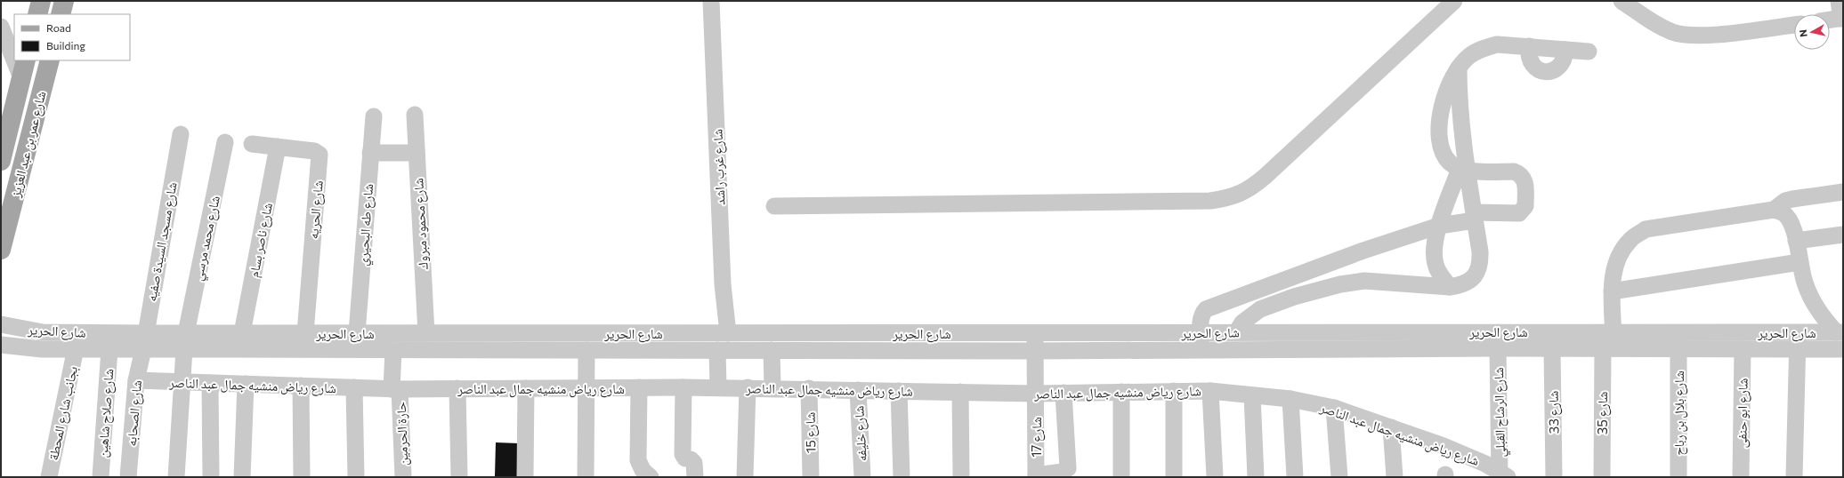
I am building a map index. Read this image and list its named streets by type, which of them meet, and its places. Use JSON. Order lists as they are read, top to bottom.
{
  "streets": {
    "main road": ["شارع عمر بن عبد العزيز"],
    "street": [
      "شارع غرب راشد",
      "شارع الحريه",
      "شارع محمود مبروك",
      "شارع طه البحيري",
      "شارع محمد مرسي",
      "شارع ناصر بسام",
      "شارع مسجد السيدة صفيه",
      "شارع الحرير",
      "شارع رياض منشيه جمال عبد الناصر",
      "شارع الرشاح القبلي",
      "شارع 33",
      "بجانب شارع المحطة",
      "شارع صلاح شاهين",
      "شارع الصحابه",
      "شارع 35",
      "شارع بلال بن رباح",
      "شارع ابو حنفى",
      "شارع 15",
      "حارة الحرمين",
      "شارع خليفه",
      "شارع 17"
    ]
  },
  "crossings": [
    ["شارع غرب راشد", "شارع الحرير"],
    ["شارع الحريه", "شارع ناصر بسام"],
    ["شارع الحريه", "شارع الحرير"],
    ["شارع محمود مبروك", "شارع الحرير"],
    ["شارع طه البحيري", "شارع الحرير"],
    ["شارع محمد مرسي", "شارع الحرير"],
    ["شارع محمد مرسي", "شارع رياض منشيه جمال عبد الناصر"],
    ["شارع ناصر بسام", "شارع الحرير"],
    ["شارع مسجد السيدة صفيه", "شارع الحرير"],
    ["شارع مسجد السيدة صفيه", "شارع الصحابه"],
    ["شارع الحرير", "شارع الرشاح القبلي"],
    ["شارع الحرير", "شارع 33"],
    ["شارع الحرير", "بجانب شارع المحطة"],
    ["شارع الحرير", "شارع صلاح شاهين"],
    ["شارع الحرير", "شارع الصحابه"],
    ["شارع الحرير", "شارع 35"],
    ["شارع الحرير", "شارع بلال بن رباح"],
    ["شارع الحرير", "شارع ابو حنفى"],
    ["شارع الحرير", "حارة الحرمين"],
    ["شارع الحرير", "شارع 17"],
    ["شارع رياض منشيه جمال عبد الناصر", "شارع الرشاح القبلي"],
    ["شارع رياض منشيه جمال عبد الناصر", "شارع الصحابه"],
    ["شارع رياض منشيه جمال عبد الناصر", "شارع 15"],
    ["شارع رياض منشيه جمال عبد الناصر", "حارة الحرمين"],
    ["شارع رياض منشيه جمال عبد الناصر", "شارع خليفه"],
    ["شارع رياض منشيه جمال عبد الناصر", "شارع 17"]
  ],
  "legend": ["Road", "Building"],
  "north": "left"
}
